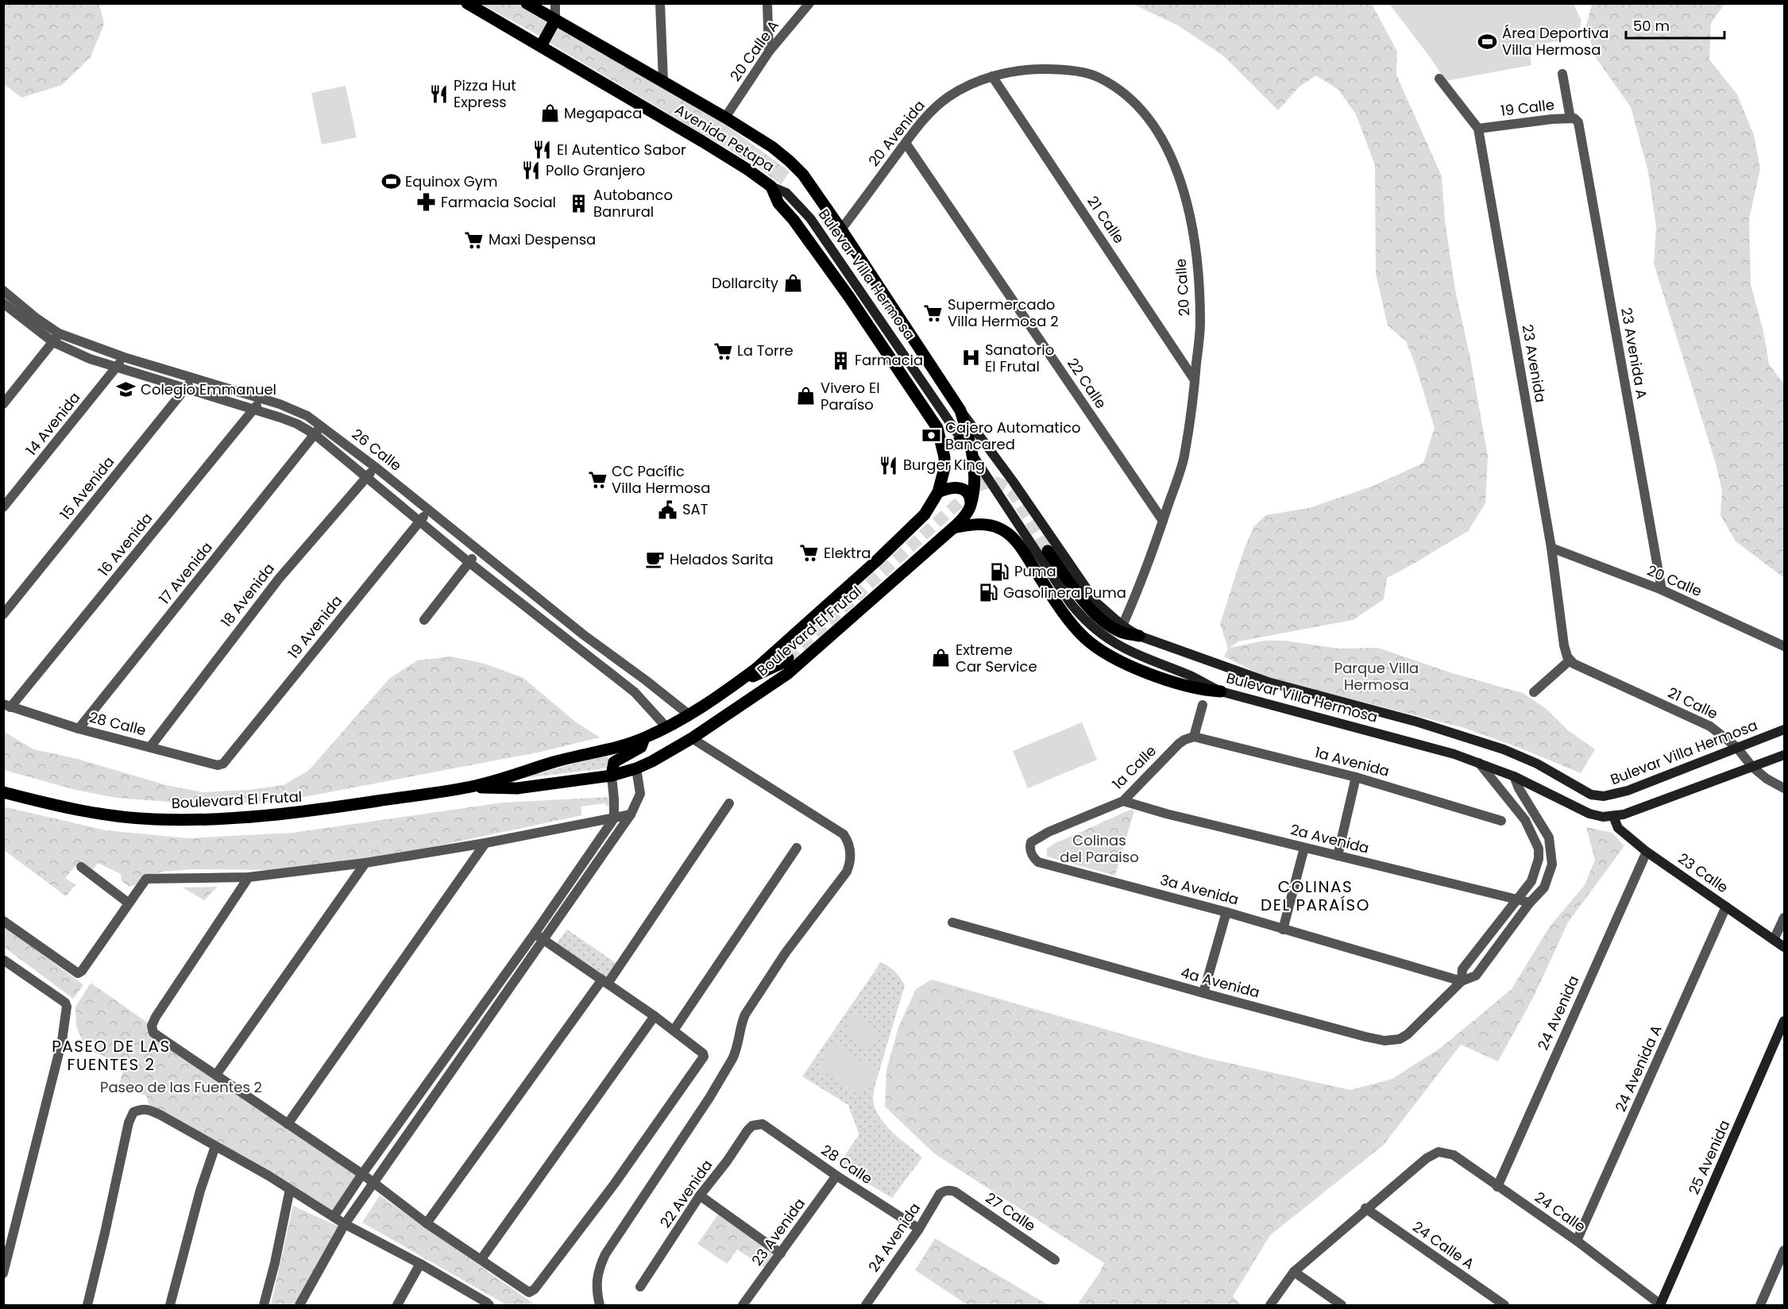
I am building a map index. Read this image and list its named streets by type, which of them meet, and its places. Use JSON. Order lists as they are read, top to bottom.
{
  "streets": {
    "main road": [
      "Avenida Petapa",
      "Bulevar Villa Hermosa",
      "Boulevard El Frutal",
      "23 Calle",
      "25 Avenida"
    ],
    "street": [
      "20 Calle A",
      "19 Calle",
      "20 Avenida",
      "21 Calle",
      "20 Calle",
      "23 Avenida A",
      "23 Avenida",
      "22 Calle",
      "14 Avenida",
      "26 Calle",
      "15 Avenida",
      "16 Avenida",
      "17 Avenida",
      "18 Avenida",
      "19 Avenida",
      "28 Calle",
      "1a Avenida",
      "1a Calle",
      "2a Avenida",
      "3a Avenida",
      "4a Avenida",
      "24 Avenida",
      "24 Avenida A",
      "22 Avenida",
      "27 Calle",
      "24 Calle",
      "24 Calle A"
    ]
  },
  "crossings": [
    ["20 Calle A", "Avenida Petapa"],
    ["19 Calle", "23 Avenida A"],
    ["19 Calle", "23 Avenida"],
    ["20 Avenida", "Avenida Petapa"],
    ["20 Avenida", "21 Calle"],
    ["20 Avenida", "20 Calle"],
    ["20 Avenida", "22 Calle"],
    ["Avenida Petapa", "Bulevar Villa Hermosa"],
    ["Avenida Petapa", "Boulevard El Frutal"],
    ["21 Calle", "Bulevar Villa Hermosa"],
    ["21 Calle", "20 Calle"],
    ["21 Calle", "23 Avenida"],
    ["Bulevar Villa Hermosa", "20 Calle"],
    ["Bulevar Villa Hermosa", "Boulevard El Frutal"],
    ["Bulevar Villa Hermosa", "23 Calle"],
    ["Bulevar Villa Hermosa", "4a Avenida"],
    ["20 Calle", "23 Avenida A"],
    ["20 Calle", "23 Avenida"],
    ["20 Calle", "22 Calle"],
    ["23 Avenida", "28 Calle"],
    ["14 Avenida", "26 Calle"],
    ["26 Calle", "15 Avenida"],
    ["26 Calle", "16 Avenida"],
    ["26 Calle", "17 Avenida"],
    ["26 Calle", "18 Avenida"],
    ["26 Calle", "19 Avenida"],
    ["26 Calle", "Boulevard El Frutal"],
    ["16 Avenida", "28 Calle"],
    ["17 Avenida", "28 Calle"],
    ["18 Avenida", "28 Calle"],
    ["19 Avenida", "28 Calle"],
    ["28 Calle", "24 Avenida"],
    ["28 Calle", "22 Avenida"],
    ["1a Avenida", "1a Calle"],
    ["1a Calle", "2a Avenida"],
    ["1a Calle", "3a Avenida"],
    ["2a Avenida", "4a Avenida"],
    ["23 Calle", "24 Avenida"],
    ["23 Calle", "24 Avenida A"],
    ["3a Avenida", "4a Avenida"],
    ["24 Avenida", "27 Calle"],
    ["24 Avenida", "24 Calle"],
    ["24 Avenida A", "24 Calle"],
    ["25 Avenida", "24 Calle"],
    ["24 Calle", "24 Calle A"]
  ],
  "districts": ["COLINAS DEL PARAÍSO", "PASEO DE LAS FUENTES 2"],
  "parks": ["Parque Villa Hermosa", "Colinas del Paraiso", "Paseo de las Fuentes 2"],
  "places": {
    "sports": ["Área Deportiva Villa Hermosa", "Equinox Gym"],
    "restaurant": [
      "Pizza Hut Express",
      "El Autentico Sabor",
      "Pollo Granjero",
      "Burger King"
    ],
    "shop": [
      "Megapaca",
      "Dollarcity",
      "Vivero El Paraíso",
      "Extreme Car Service"
    ],
    "pharmacy": ["Farmacia Social"],
    "building": ["Autobanco Banrural", "Farmacia"],
    "supermarket": [
      "Maxi Despensa",
      "Supermercado Villa Hermosa 2",
      "La Torre",
      "CC Pacífic Villa Hermosa",
      "Elektra"
    ],
    "hospital": ["Sanatorio El Frutal"],
    "school or university": ["Colegio Emmanuel"],
    "bank": ["Cajero Automatico Bancared"],
    "public building": ["SAT"],
    "cafe": ["Helados Sarita"],
    "fuel station": ["Puma", "Gasolinera Puma"]
  },
  "scale_bar": "50 m"
}
